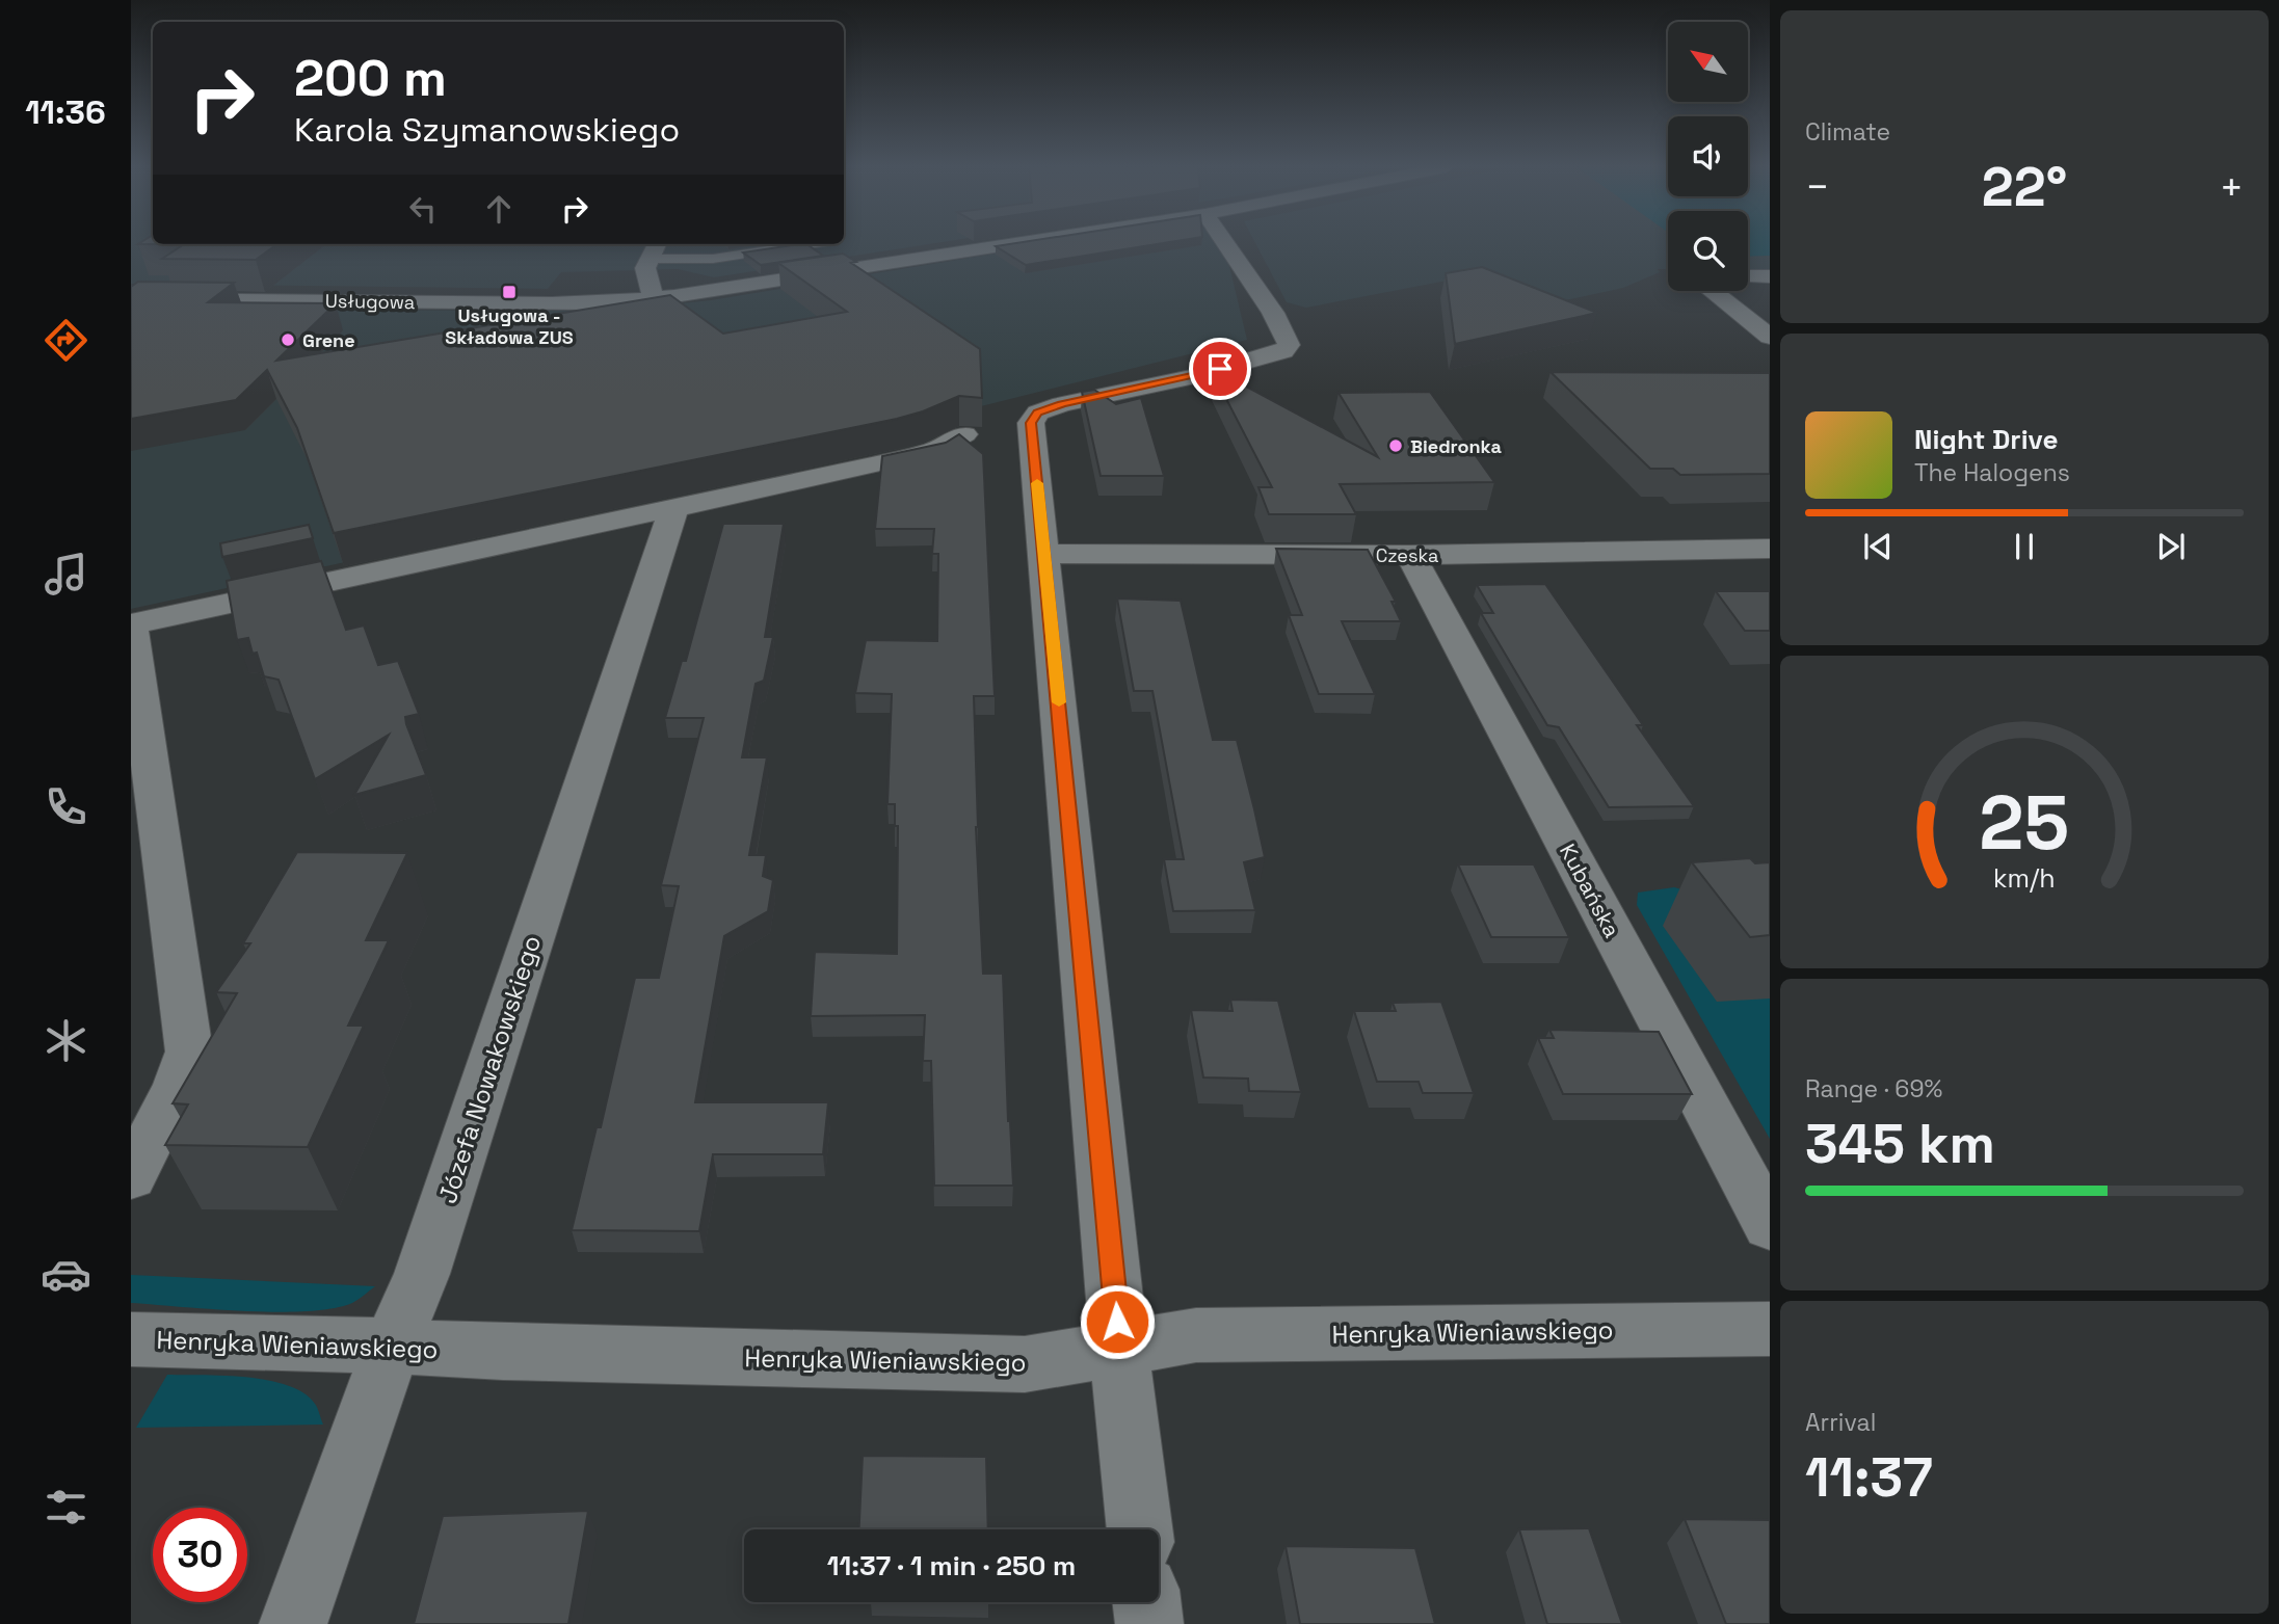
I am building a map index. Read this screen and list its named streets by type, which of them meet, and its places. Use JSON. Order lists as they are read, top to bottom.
{
  "streets": {
    "street": [
      "Usługowa",
      "Czeska",
      "Kubańska",
      "Józefa Nowakowskiego",
      "Henryka Wieniawskiego"
    ]
  },
  "crossings": [
    ["Czeska", "Kubańska"],
    ["Józefa Nowakowskiego", "Henryka Wieniawskiego"]
  ],
  "places": {
    "transit": ["Usługowa - Składowa ZUS"],
    "other": ["Grene", "Biedronka"]
  },
  "north": "top left",
  "page": {
    "tabs": "11:36",
    "tile": [
      "Climate",
      ["Range · 69%", "345 km"],
      ["Arrival", "11:37"]
    ],
    "turn": ["200 m", "Karola Szymanowskiego"],
    "heat": ["−", "22°", "+"],
    "song": ["Night Drive", "The Halogens"],
    "limit": "30",
    "trip": "11:37 · 1 min · 250 m",
    "gauge": ["25", "km/h"]
  }
}
